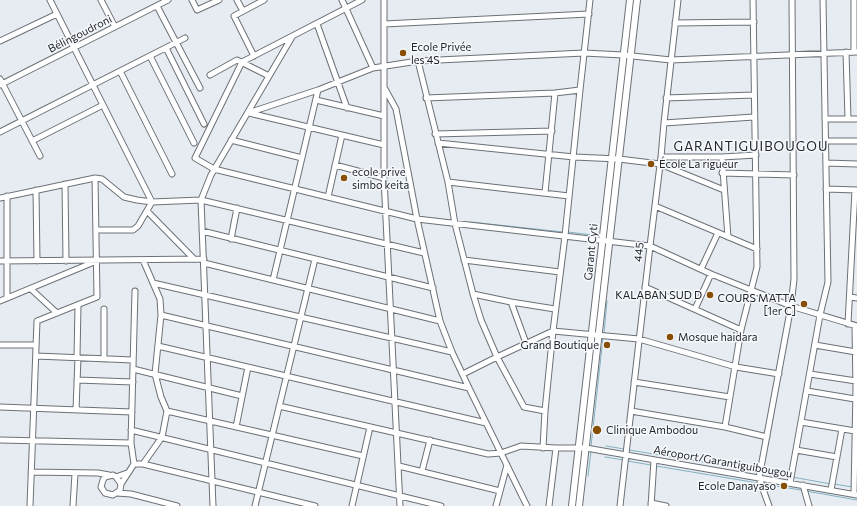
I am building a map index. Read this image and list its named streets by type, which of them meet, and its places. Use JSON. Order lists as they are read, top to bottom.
{
  "streets": {
    "main road": ["Garant Cyti"],
    "street": ["Bélingoudroni", "445", "Aéroport/Garantiguibougou"]
  },
  "crossings": [
    ["Garant Cyti", "Aéroport/Garantiguibougou"],
    ["445", "Aéroport/Garantiguibougou"]
  ],
  "districts": ["GARANTIGUIBOUGOU"],
  "places": [
    "Ecole Privée les 4S",
    "École La rigueur",
    "ecole prive simbo keita",
    "KALABAN SUD D",
    "COURS MATTA [1er C]",
    "Mosque haidara",
    "Grand Boutique",
    "Clinique Ambodou",
    "Ecole Danayaso"
  ]
}
